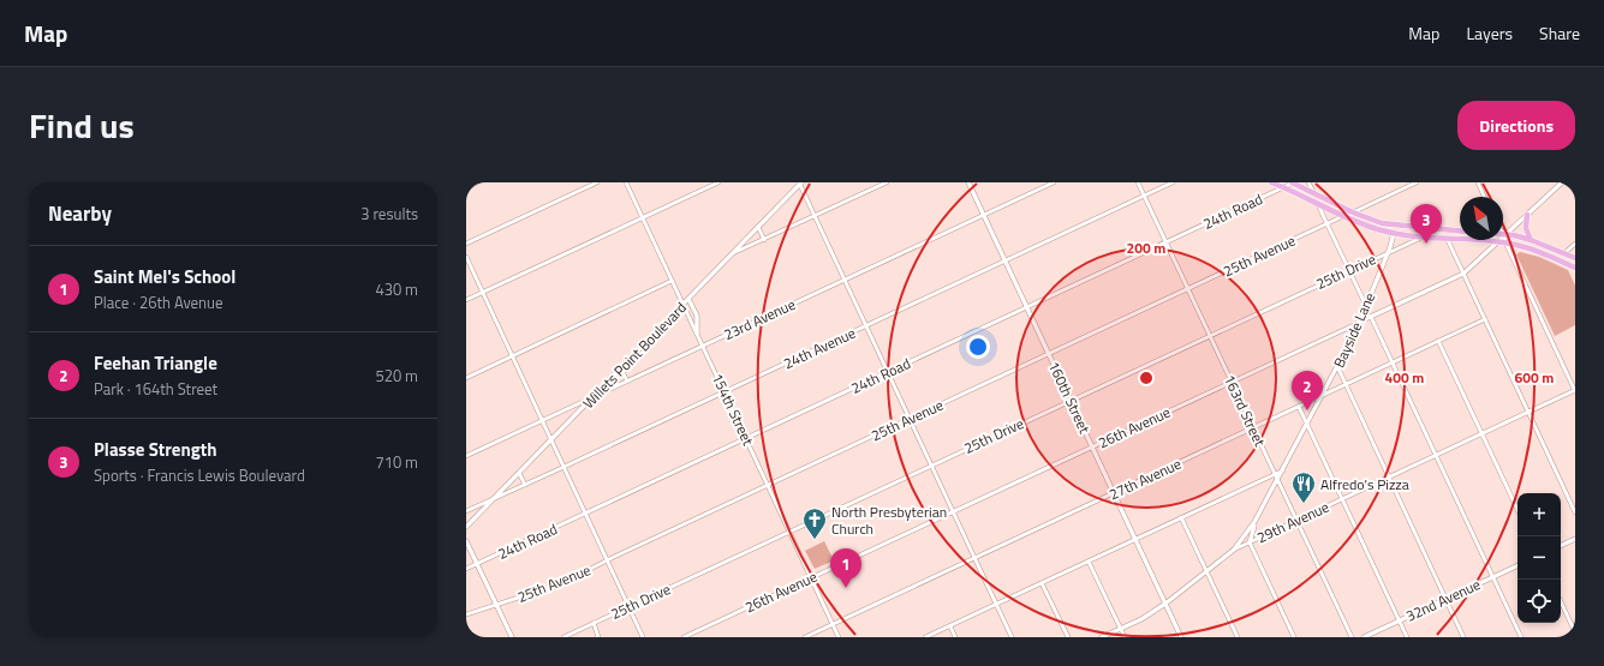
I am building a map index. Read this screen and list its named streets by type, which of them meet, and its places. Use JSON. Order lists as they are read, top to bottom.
{
  "streets": {
    "street": [
      "24th Road",
      "25th Avenue",
      "25th Drive",
      "23rd Avenue",
      "Bayside Lane",
      "24th Avenue",
      "Willets Point Boulevard",
      "160th Street",
      "154th Street",
      "163rd Street",
      "26th Avenue",
      "27th Avenue",
      "29th Avenue",
      "32nd Avenue"
    ]
  },
  "crossings": [
    ["24th Road", "160th Street"],
    ["24th Road", "154th Street"],
    ["24th Road", "163rd Street"],
    ["25th Avenue", "160th Street"],
    ["25th Avenue", "154th Street"],
    ["25th Avenue", "163rd Street"],
    ["25th Drive", "Bayside Lane"],
    ["25th Drive", "160th Street"],
    ["25th Drive", "154th Street"],
    ["25th Drive", "163rd Street"],
    ["23rd Avenue", "Willets Point Boulevard"],
    ["23rd Avenue", "160th Street"],
    ["23rd Avenue", "154th Street"],
    ["Bayside Lane", "163rd Street"],
    ["Bayside Lane", "26th Avenue"],
    ["Bayside Lane", "27th Avenue"],
    ["Bayside Lane", "29th Avenue"],
    ["24th Avenue", "Willets Point Boulevard"],
    ["24th Avenue", "160th Street"],
    ["24th Avenue", "154th Street"],
    ["24th Avenue", "163rd Street"],
    ["Willets Point Boulevard", "154th Street"],
    ["160th Street", "26th Avenue"],
    ["160th Street", "27th Avenue"],
    ["160th Street", "29th Avenue"],
    ["154th Street", "26th Avenue"],
    ["154th Street", "27th Avenue"],
    ["163rd Street", "26th Avenue"],
    ["163rd Street", "27th Avenue"],
    ["163rd Street", "29th Avenue"]
  ],
  "places": {
    "restaurant": ["Alfredo's Pizza"],
    "church": ["North Presbyterian Church"]
  },
  "north": "top left",
  "page": {
    "header": "Map",
    "nav": ["Map", "Layers", "Share"],
    "title": "Find us",
    "buttons": "Directions",
    "heading": ["Nearby", "3 results"],
    "pins": ["3", "2", "1"],
    "list": [
      {
        "mark": "1",
        "name": "Saint Mel's School",
        "note": "Place · 26th Avenue",
        "value": "430 m"
      },
      {
        "mark": "2",
        "name": "Feehan Triangle",
        "note": "Park · 164th Street",
        "value": "520 m"
      },
      {
        "mark": "3",
        "name": "Plasse Strength",
        "note": "Sports · Francis Lewis Boulevard",
        "value": "710 m"
      }
    ],
    "map_buttons": ["+", "−"]
  },
  "rings": ["200 m", "400 m", "600 m"]
}
